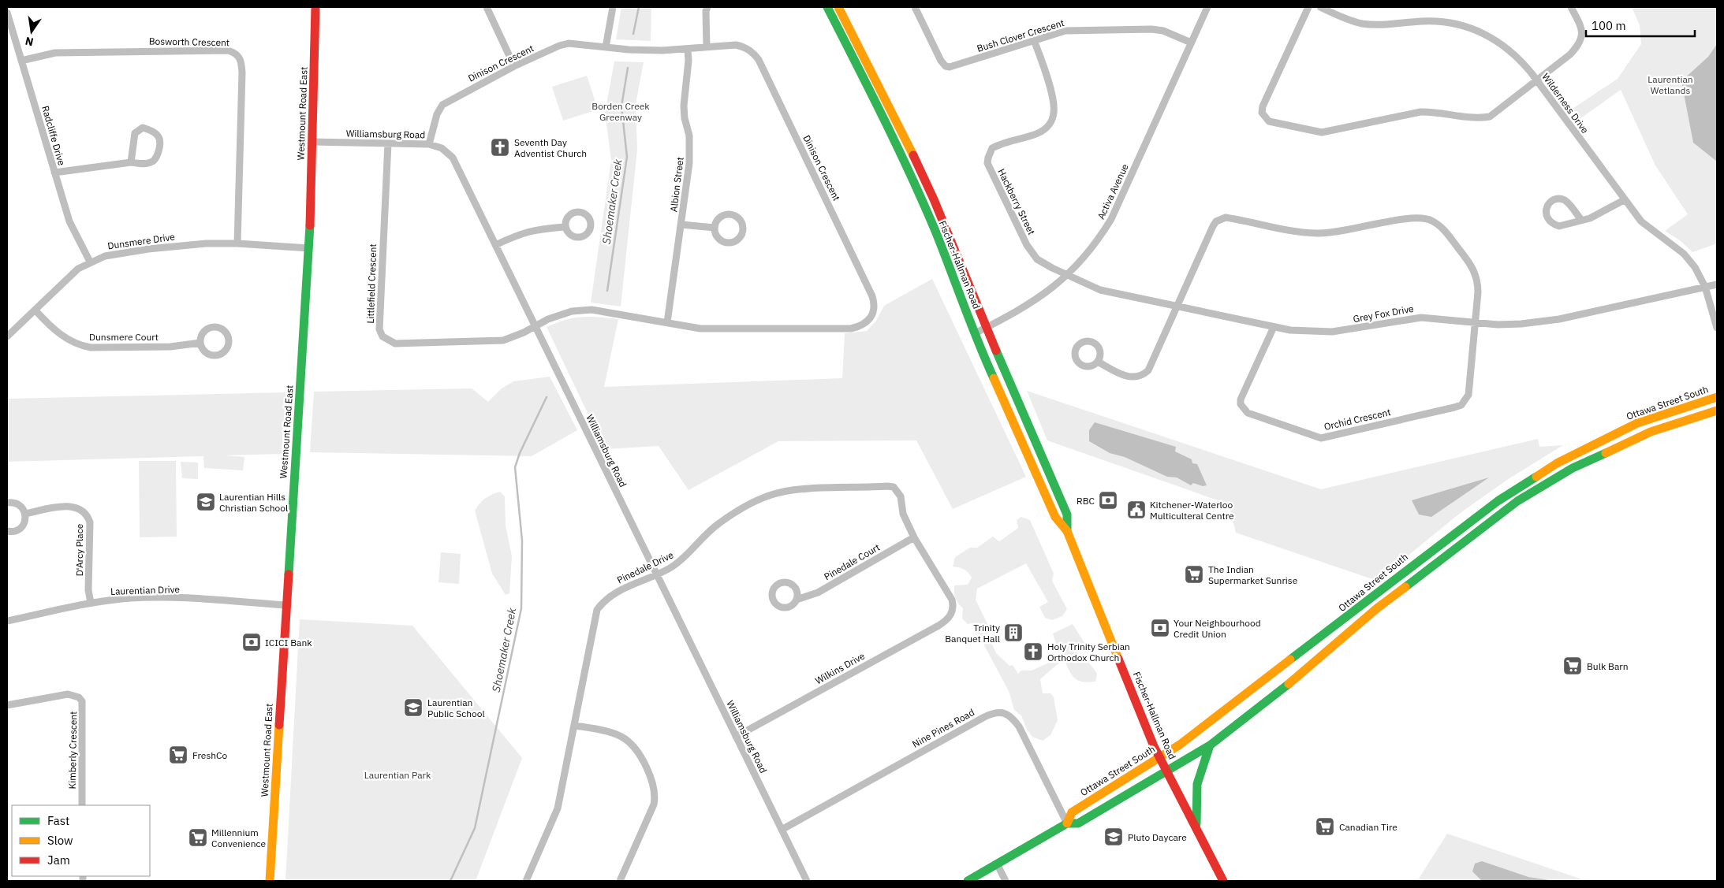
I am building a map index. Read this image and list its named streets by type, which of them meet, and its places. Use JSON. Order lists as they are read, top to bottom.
{
  "streets": {
    "main road": ["Westmount Road East", "Fischer-Hallman Road", "Ottawa Street South"],
    "street": [
      "Bush Clover Crescent",
      "Bosworth Crescent",
      "Dinison Crescent",
      "Wilderness Drive",
      "Williamsburg Road",
      "Radcliffe Drive",
      "Albion Street",
      "Activa Avenue",
      "Hackberry Street",
      "Dunsmere Drive",
      "Littlefield Crescent",
      "Grey Fox Drive",
      "Dunsmere Court",
      "Orchid Crescent",
      "D'Arcy Place",
      "Pinedale Court",
      "Pinedale Drive",
      "Laurentian Drive",
      "Wilkins Drive",
      "Nine Pines Road",
      "Kimberly Crescent"
    ]
  },
  "crossings": [
    ["Bush Clover Crescent", "Activa Avenue"],
    ["Bush Clover Crescent", "Hackberry Street"],
    ["Bosworth Crescent", "Radcliffe Drive"],
    ["Bosworth Crescent", "Dunsmere Drive"],
    ["Dinison Crescent", "Williamsburg Road"],
    ["Dinison Crescent", "Albion Street"],
    ["Dinison Crescent", "Littlefield Crescent"],
    ["Wilderness Drive", "Grey Fox Drive"],
    ["Westmount Road East", "Williamsburg Road"],
    ["Westmount Road East", "Dunsmere Drive"],
    ["Westmount Road East", "Laurentian Drive"],
    ["Williamsburg Road", "Littlefield Crescent"],
    ["Williamsburg Road", "Pinedale Drive"],
    ["Williamsburg Road", "Wilkins Drive"],
    ["Williamsburg Road", "Nine Pines Road"],
    ["Radcliffe Drive", "Dunsmere Drive"],
    ["Activa Avenue", "Hackberry Street"],
    ["Activa Avenue", "Fischer-Hallman Road"],
    ["Activa Avenue", "Grey Fox Drive"],
    ["Hackberry Street", "Grey Fox Drive"],
    ["Dunsmere Drive", "Dunsmere Court"],
    ["Fischer-Hallman Road", "Ottawa Street South"],
    ["Grey Fox Drive", "Orchid Crescent"],
    ["Ottawa Street South", "Nine Pines Road"],
    ["D'Arcy Place", "Laurentian Drive"],
    ["Pinedale Court", "Pinedale Drive"],
    ["Pinedale Drive", "Wilkins Drive"]
  ],
  "water": ["Shoemaker Creek"],
  "parks": ["Laurentian Wetlands", "Borden Creek Greenway", "Laurentian Park"],
  "places": {
    "church": ["Seventh Day Adventist Church", "Holy Trinity Serbian Orthodox Church"],
    "bank": ["RBC", "Your Neighbourhood Credit Union", "ICICI Bank"],
    "school or university": ["Laurentian Hills Christian School", "Laurentian Public School", "Pluto Daycare"],
    "public building": ["Kitchener-Waterloo Multiculteral Centre"],
    "supermarket": [
      "The Indian Supermarket Sunrise",
      "Bulk Barn",
      "FreshCo",
      "Canadian Tire",
      "Millennium Convenience"
    ],
    "building": ["Trinity Banquet Hall"]
  },
  "legend": ["Fast", "Slow", "Jam"],
  "scale_bar": "100 m",
  "north": "bottom"
}
